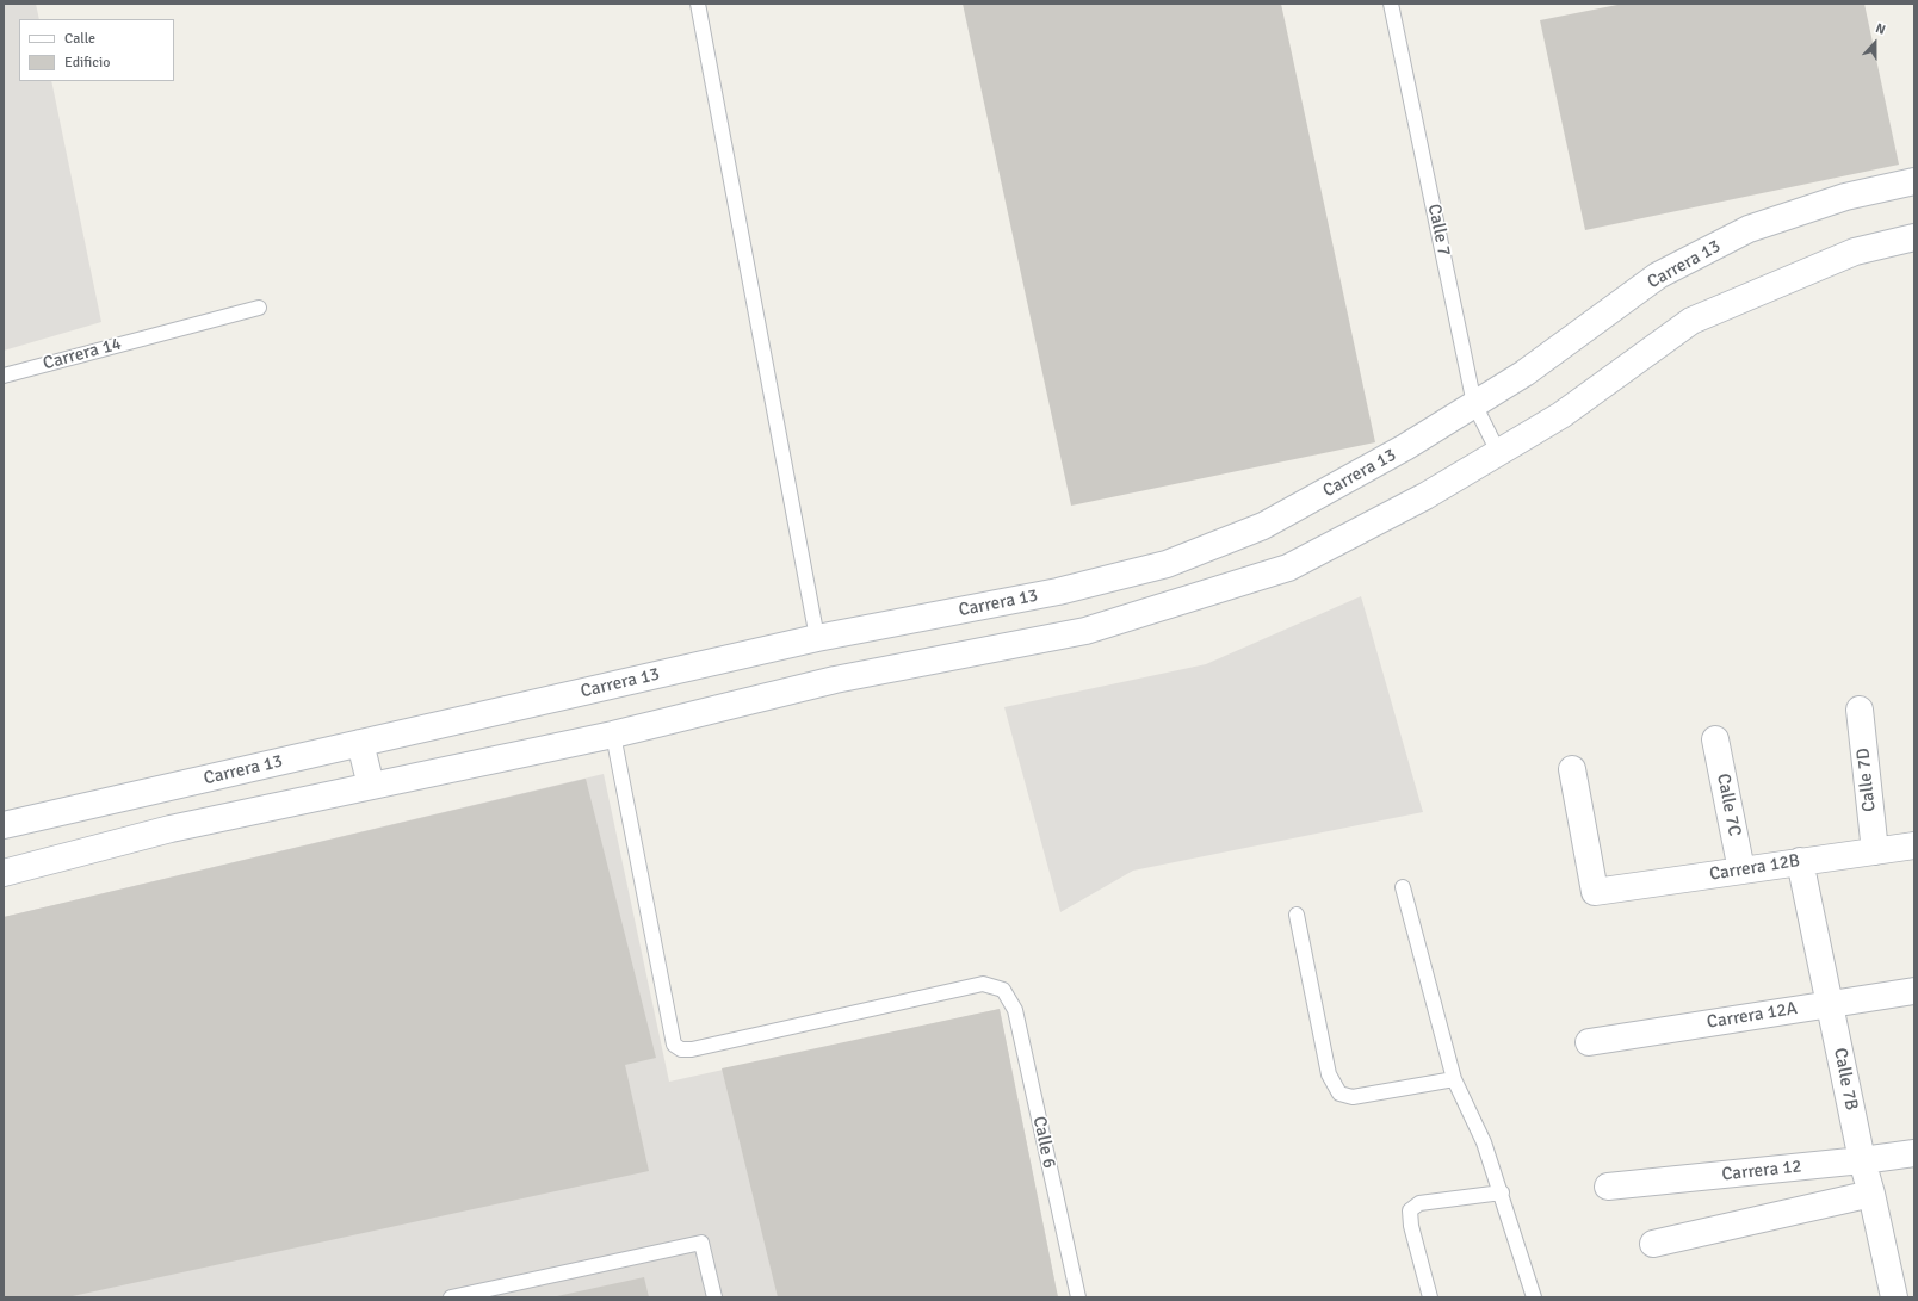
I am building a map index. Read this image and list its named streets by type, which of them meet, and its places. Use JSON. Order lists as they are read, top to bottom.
{
  "streets": {
    "street": [
      "Carrera 13",
      "Calle 7D",
      "Calle 7C",
      "Carrera 12B",
      "Carrera 12A",
      "Calle 7B",
      "Carrera 12"
    ],
    "lane": ["Calle 7", "Carrera 14", "Calle 6"]
  },
  "crossings": [
    ["Calle 7", "Carrera 13"],
    ["Calle 7D", "Carrera 12B"],
    ["Calle 7C", "Carrera 12B"],
    ["Carrera 12B", "Calle 7B"],
    ["Carrera 12A", "Calle 7B"],
    ["Calle 7B", "Carrera 12"]
  ],
  "legend": ["Calle", "Edificio"],
  "north": "top"
}
